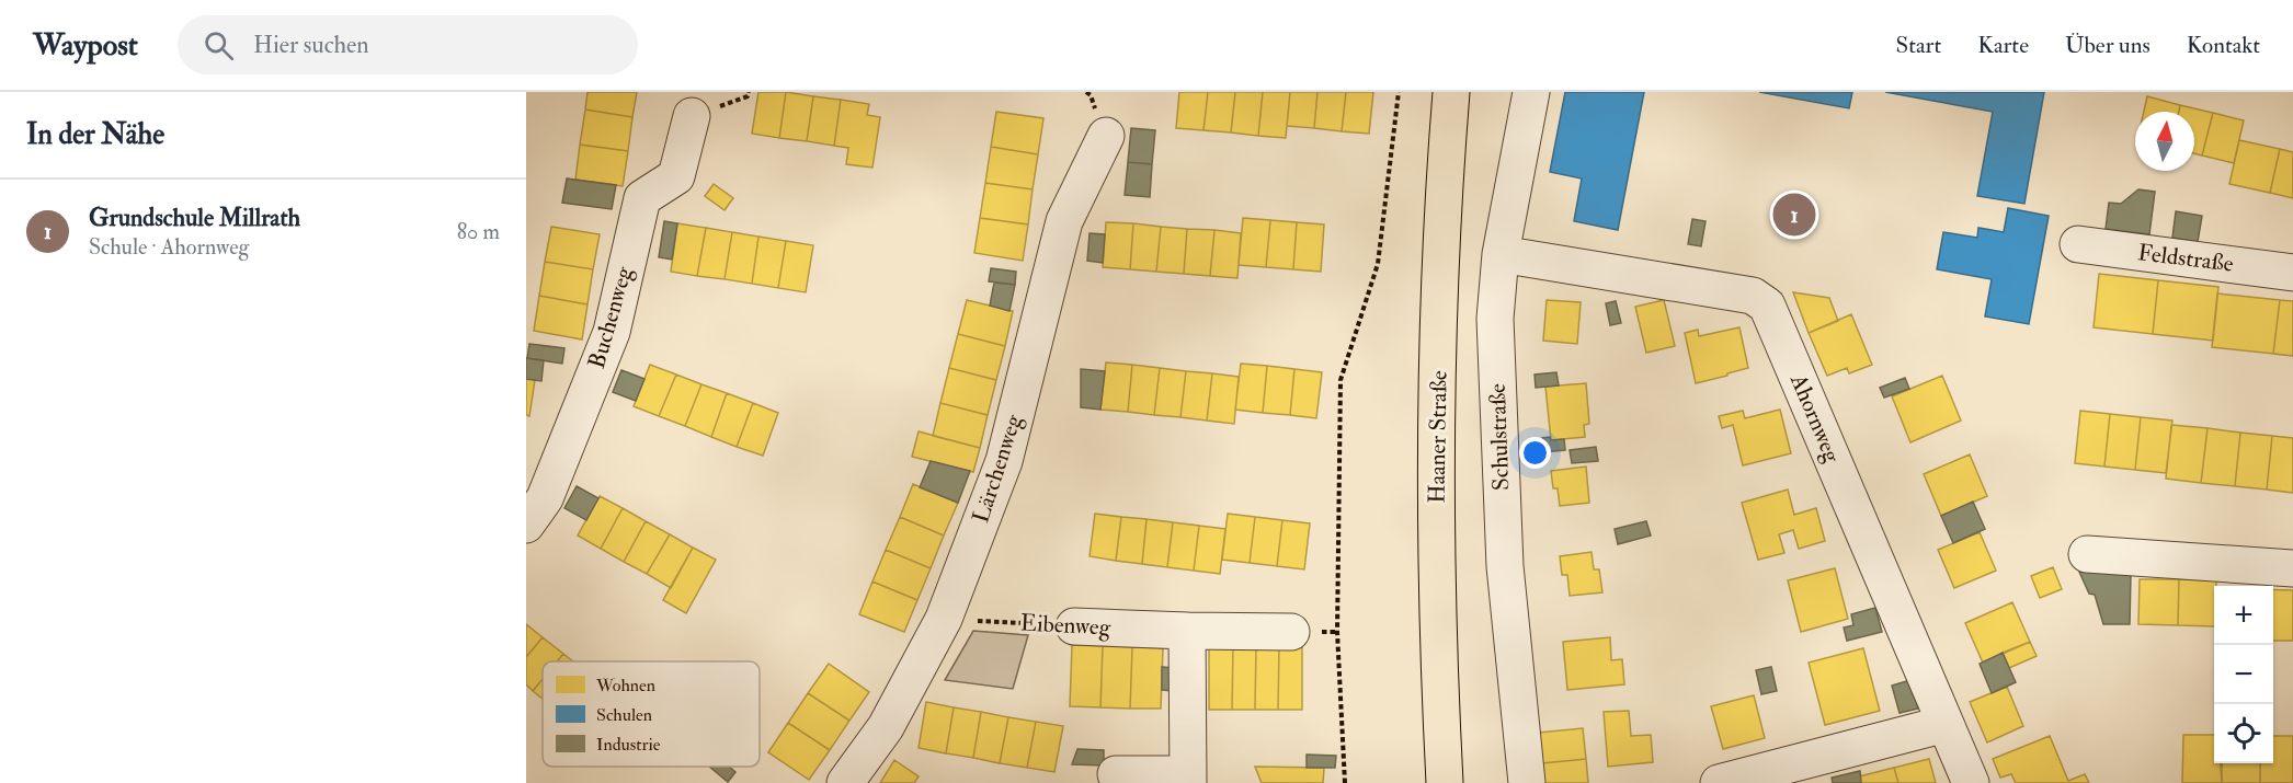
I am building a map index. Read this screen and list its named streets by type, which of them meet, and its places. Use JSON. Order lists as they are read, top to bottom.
{
  "streets": {
    "main road": ["Haaner Straße"],
    "street": [
      "Feldstraße",
      "Buchenweg",
      "Ahornweg",
      "Schulstraße",
      "Lärchenweg",
      "Eibenweg"
    ]
  },
  "crossings": [
    ["Ahornweg", "Schulstraße"],
    ["Lärchenweg", "Eibenweg"]
  ],
  "legend": ["Wohnen", "Schulen", "Industrie"],
  "north": "top",
  "page": {
    "header": "Waypost",
    "search": "Hier suchen",
    "nav": [
      "Start",
      "Karte",
      "Über uns",
      "Kontakt"
    ],
    "heading": "In der Nähe",
    "list": [
      {
        "mark": "1",
        "name": "Grundschule Millrath",
        "note": "Schule · Ahornweg",
        "value": "80 m"
      }
    ],
    "pins": "1",
    "map_buttons": ["+", "−"]
  }
}
